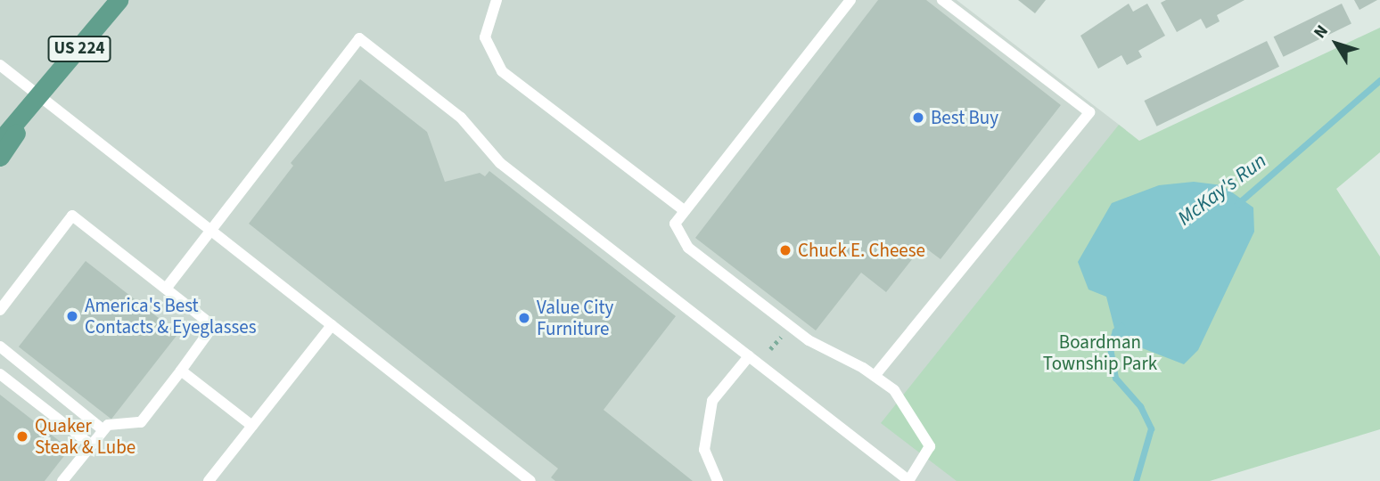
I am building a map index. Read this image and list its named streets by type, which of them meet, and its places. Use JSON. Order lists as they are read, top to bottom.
{
  "streets": {
    "main road": ["US 224"]
  },
  "water": ["McKay's Run"],
  "parks": ["Boardman Township Park"],
  "places": [
    "Best Buy",
    "Chuck E. Cheese",
    "America's Best Contacts & Eyeglasses",
    "Value City Furniture",
    "Quaker Steak & Lube"
  ],
  "north": "top left"
}
